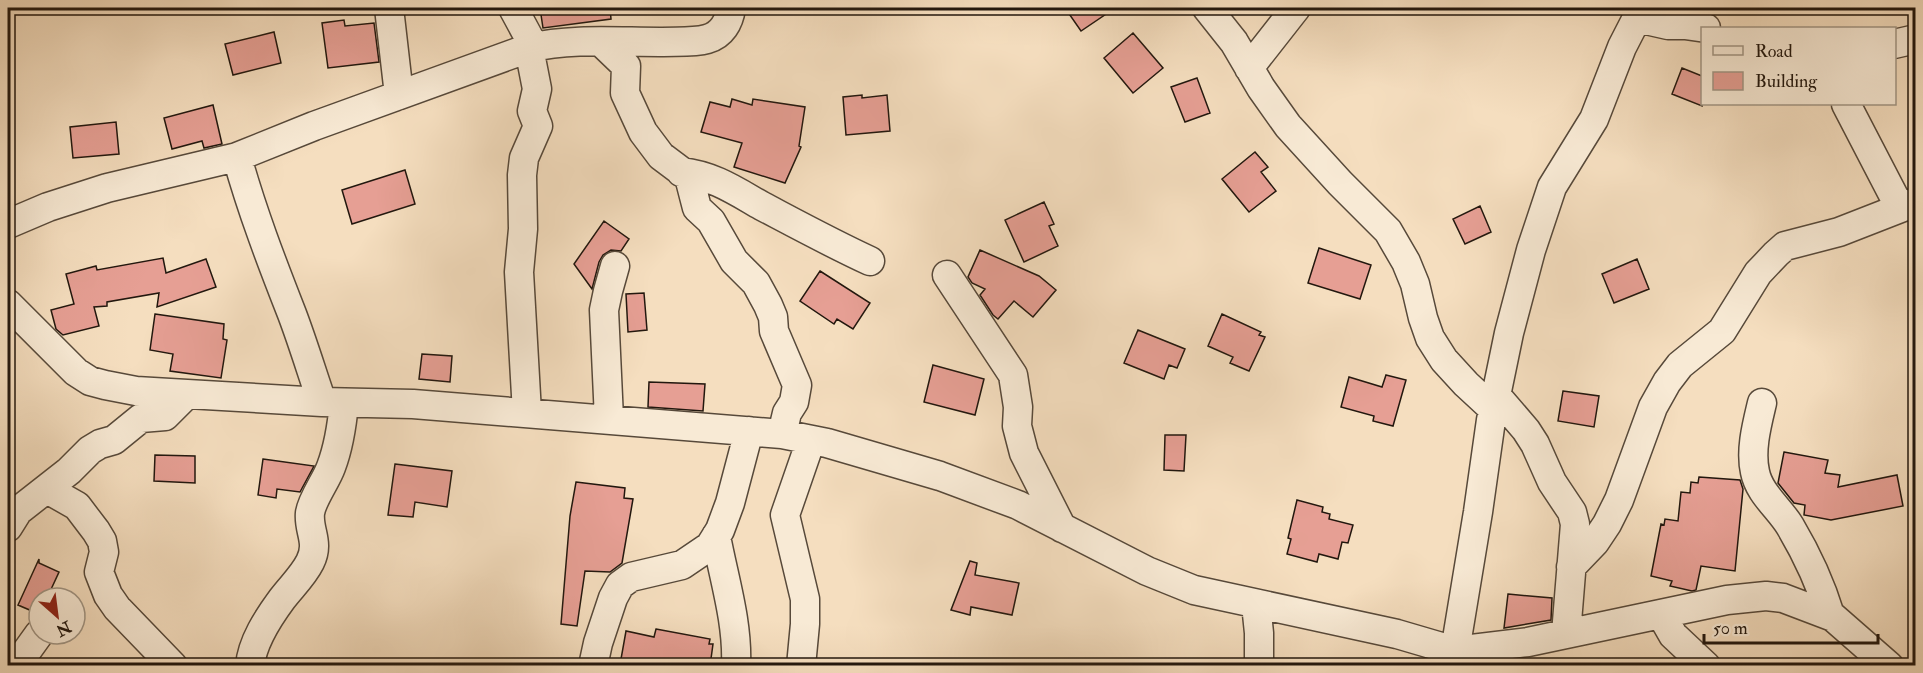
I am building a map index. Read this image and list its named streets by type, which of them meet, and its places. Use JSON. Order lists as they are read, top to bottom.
{
  "legend": ["Road", "Building"],
  "scale_bar": "50 m",
  "north": "bottom right"
}
